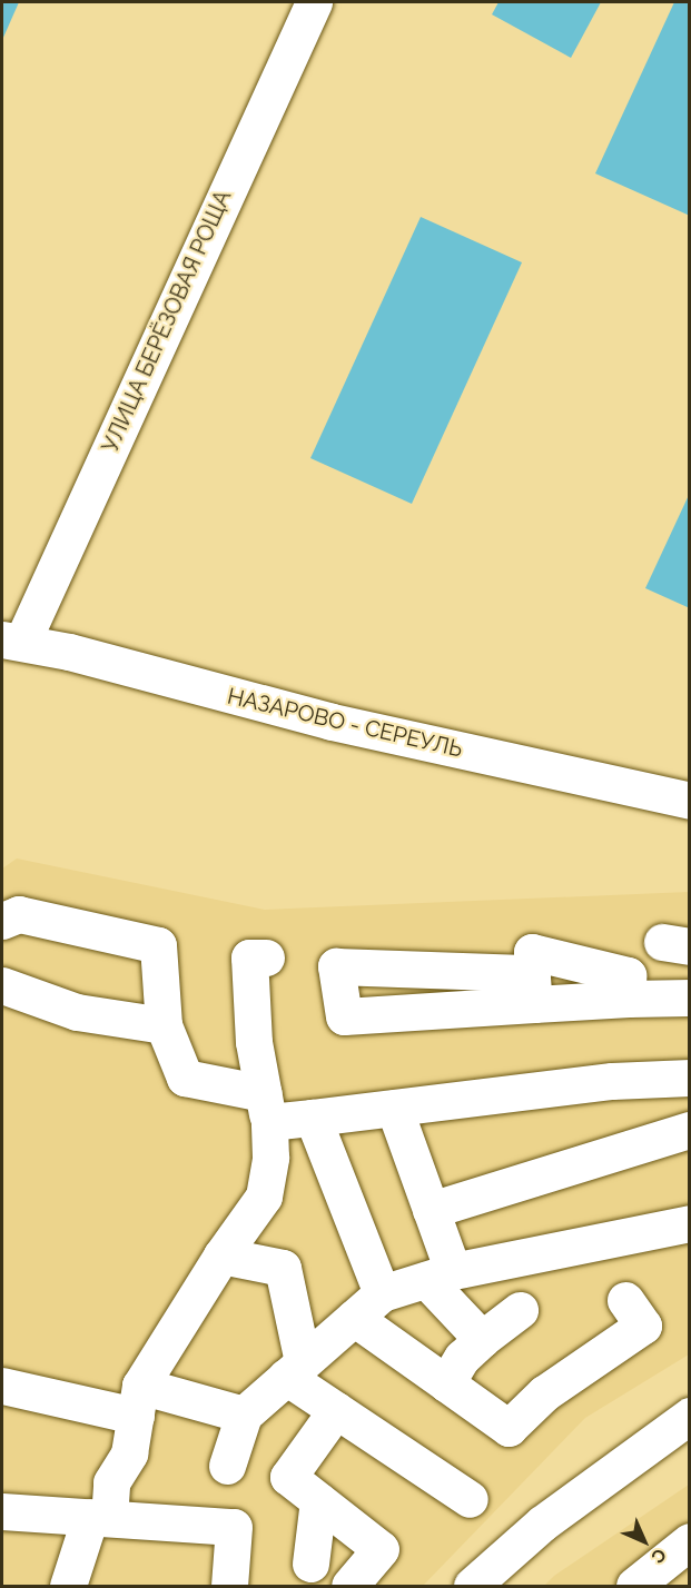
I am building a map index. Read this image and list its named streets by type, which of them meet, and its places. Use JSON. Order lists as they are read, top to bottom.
{
  "streets": {
    "street": ["УЛИЦА БЕРЁЗОВАЯ РОЩА", "НАЗАРОВО - СЕРЕУЛЬ"]
  },
  "crossings": [
    ["УЛИЦА БЕРЁЗОВАЯ РОЩА", "НАЗАРОВО - СЕРЕУЛЬ"]
  ],
  "north": "bottom right"
}
